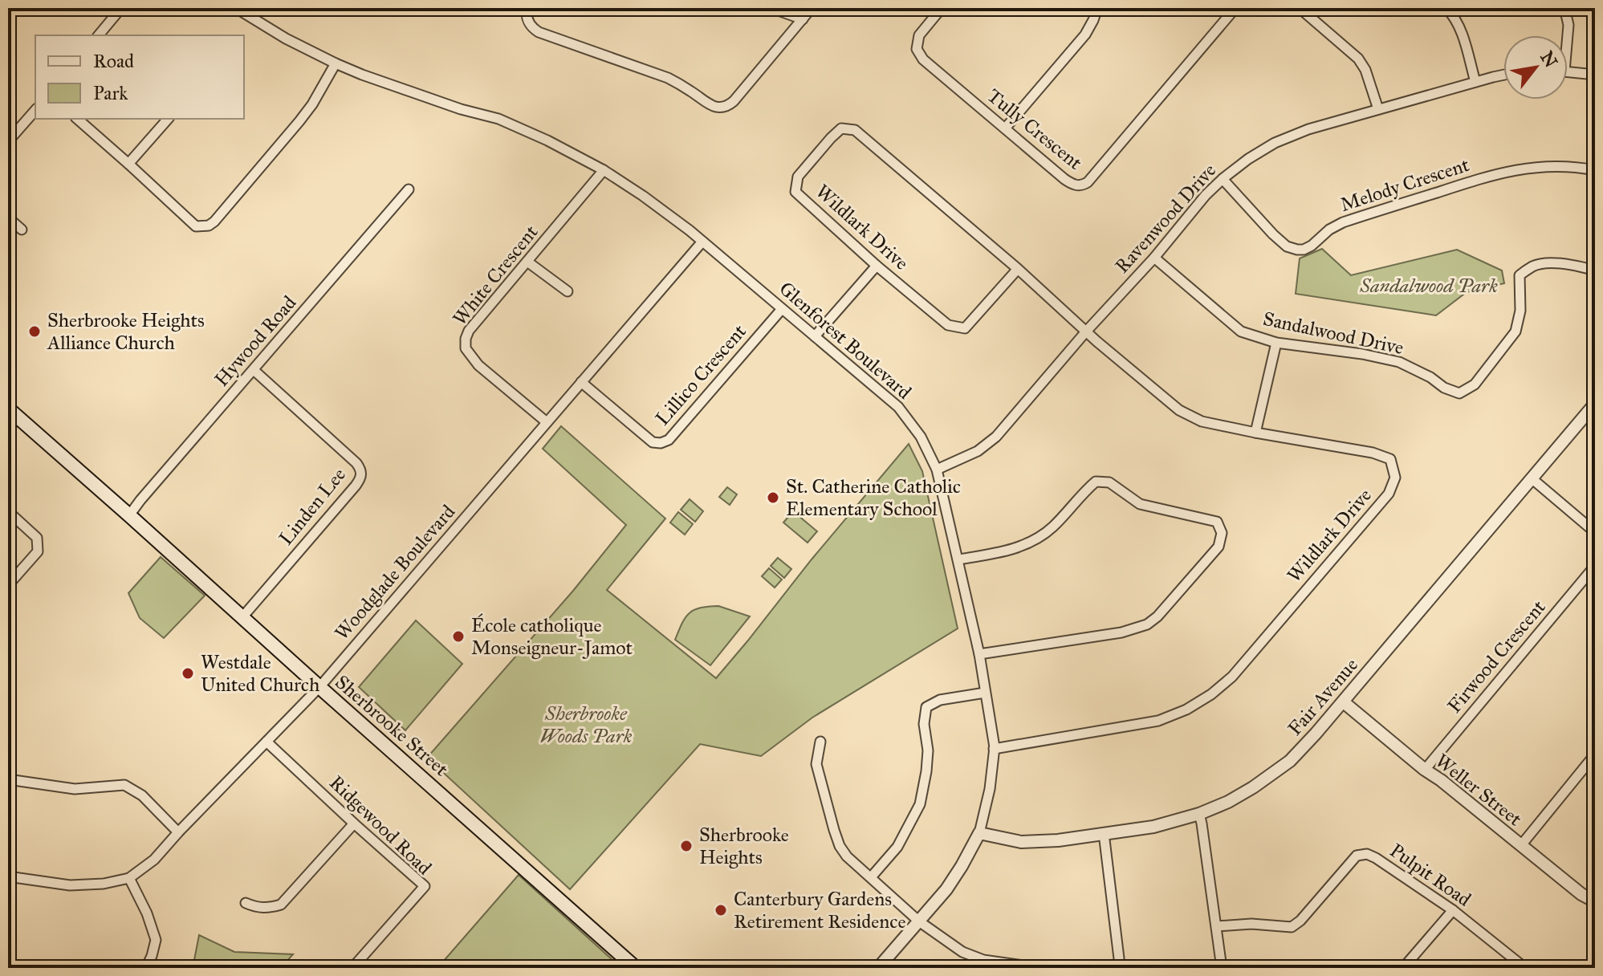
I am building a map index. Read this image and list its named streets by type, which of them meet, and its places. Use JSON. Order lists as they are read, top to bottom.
{
  "streets": {
    "main road": ["Sherbrooke Street"],
    "street": [
      "Tully Crescent",
      "Melody Crescent",
      "Ravenwood Drive",
      "Wildlark Drive",
      "White Crescent",
      "Sandalwood Drive",
      "Glenforest Boulevard",
      "Hywood Road",
      "Lillico Crescent",
      "Linden Lee",
      "Woodglade Boulevard",
      "Firwood Crescent",
      "Fair Avenue",
      "Weller Street",
      "Ridgewood Road",
      "Pulpit Road"
    ]
  },
  "crossings": [
    ["Melody Crescent", "Ravenwood Drive"],
    ["Ravenwood Drive", "Wildlark Drive"],
    ["Ravenwood Drive", "Sandalwood Drive"],
    ["Ravenwood Drive", "Glenforest Boulevard"],
    ["Wildlark Drive", "Glenforest Boulevard"],
    ["White Crescent", "Glenforest Boulevard"],
    ["White Crescent", "Woodglade Boulevard"],
    ["Glenforest Boulevard", "Lillico Crescent"],
    ["Glenforest Boulevard", "Woodglade Boulevard"],
    ["Glenforest Boulevard", "Fair Avenue"],
    ["Hywood Road", "Linden Lee"],
    ["Hywood Road", "Sherbrooke Street"],
    ["Lillico Crescent", "Woodglade Boulevard"],
    ["Linden Lee", "Sherbrooke Street"],
    ["Woodglade Boulevard", "Sherbrooke Street"],
    ["Woodglade Boulevard", "Ridgewood Road"],
    ["Firwood Crescent", "Weller Street"],
    ["Fair Avenue", "Weller Street"]
  ],
  "parks": ["Sandalwood Park", "Sherbrooke Woods Park"],
  "places": [
    "Sherbrooke Heights Alliance Church",
    "St. Catherine Catholic Elementary School",
    "École catholique Monseigneur-Jamot",
    "Westdale United Church",
    "Sherbrooke Heights",
    "Canterbury Gardens Retirement Residence"
  ],
  "legend": ["Road", "Park"],
  "north": "top right"
}
